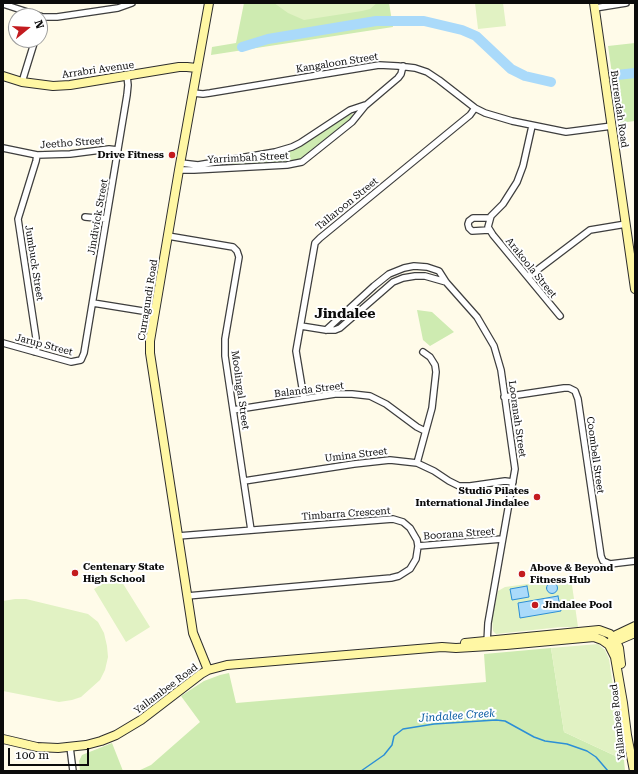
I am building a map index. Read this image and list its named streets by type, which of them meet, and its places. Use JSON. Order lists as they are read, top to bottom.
{
  "streets": {
    "street": [
      "Kangaloon Street",
      "Arrabri Avenue",
      "Burrendah Road",
      "Jeetho Street",
      "Yarrimbah Street",
      "Tallaroon Street",
      "Jindivick Street",
      "Jumbuck Street",
      "Arakoola Street",
      "Curragundi Road",
      "Jarup Street",
      "Moolingal Street",
      "Balanda Street",
      "Looranah Street",
      "Umina Street",
      "Coombell Street",
      "Timbarra Crescent",
      "Boorana Street",
      "Yallambee Road"
    ]
  },
  "crossings": [
    ["Kangaloon Street", "Burrendah Road"],
    ["Kangaloon Street", "Yarrimbah Street"],
    ["Kangaloon Street", "Tallaroon Street"],
    ["Kangaloon Street", "Curragundi Road"],
    ["Arrabri Avenue", "Jindivick Street"],
    ["Arrabri Avenue", "Curragundi Road"],
    ["Jeetho Street", "Jindivick Street"],
    ["Jeetho Street", "Jumbuck Street"],
    ["Yarrimbah Street", "Curragundi Road"],
    ["Tallaroon Street", "Balanda Street"],
    ["Jindivick Street", "Jarup Street"],
    ["Jumbuck Street", "Jarup Street"],
    ["Curragundi Road", "Moolingal Street"],
    ["Curragundi Road", "Timbarra Crescent"],
    ["Curragundi Road", "Yallambee Road"],
    ["Moolingal Street", "Balanda Street"],
    ["Moolingal Street", "Umina Street"],
    ["Moolingal Street", "Timbarra Crescent"],
    ["Looranah Street", "Umina Street"],
    ["Looranah Street", "Coombell Street"],
    ["Looranah Street", "Boorana Street"],
    ["Looranah Street", "Yallambee Road"],
    ["Timbarra Crescent", "Boorana Street"]
  ],
  "districts": ["Jindalee"],
  "water": ["Jindalee Creek"],
  "places": [
    "Drive Fitness",
    "Studio Pilates International Jindalee",
    "Centenary State High School",
    "Above & Beyond Fitness Hub",
    "Jindalee Pool"
  ],
  "scale_bar": "100 m",
  "north": "right"
}
